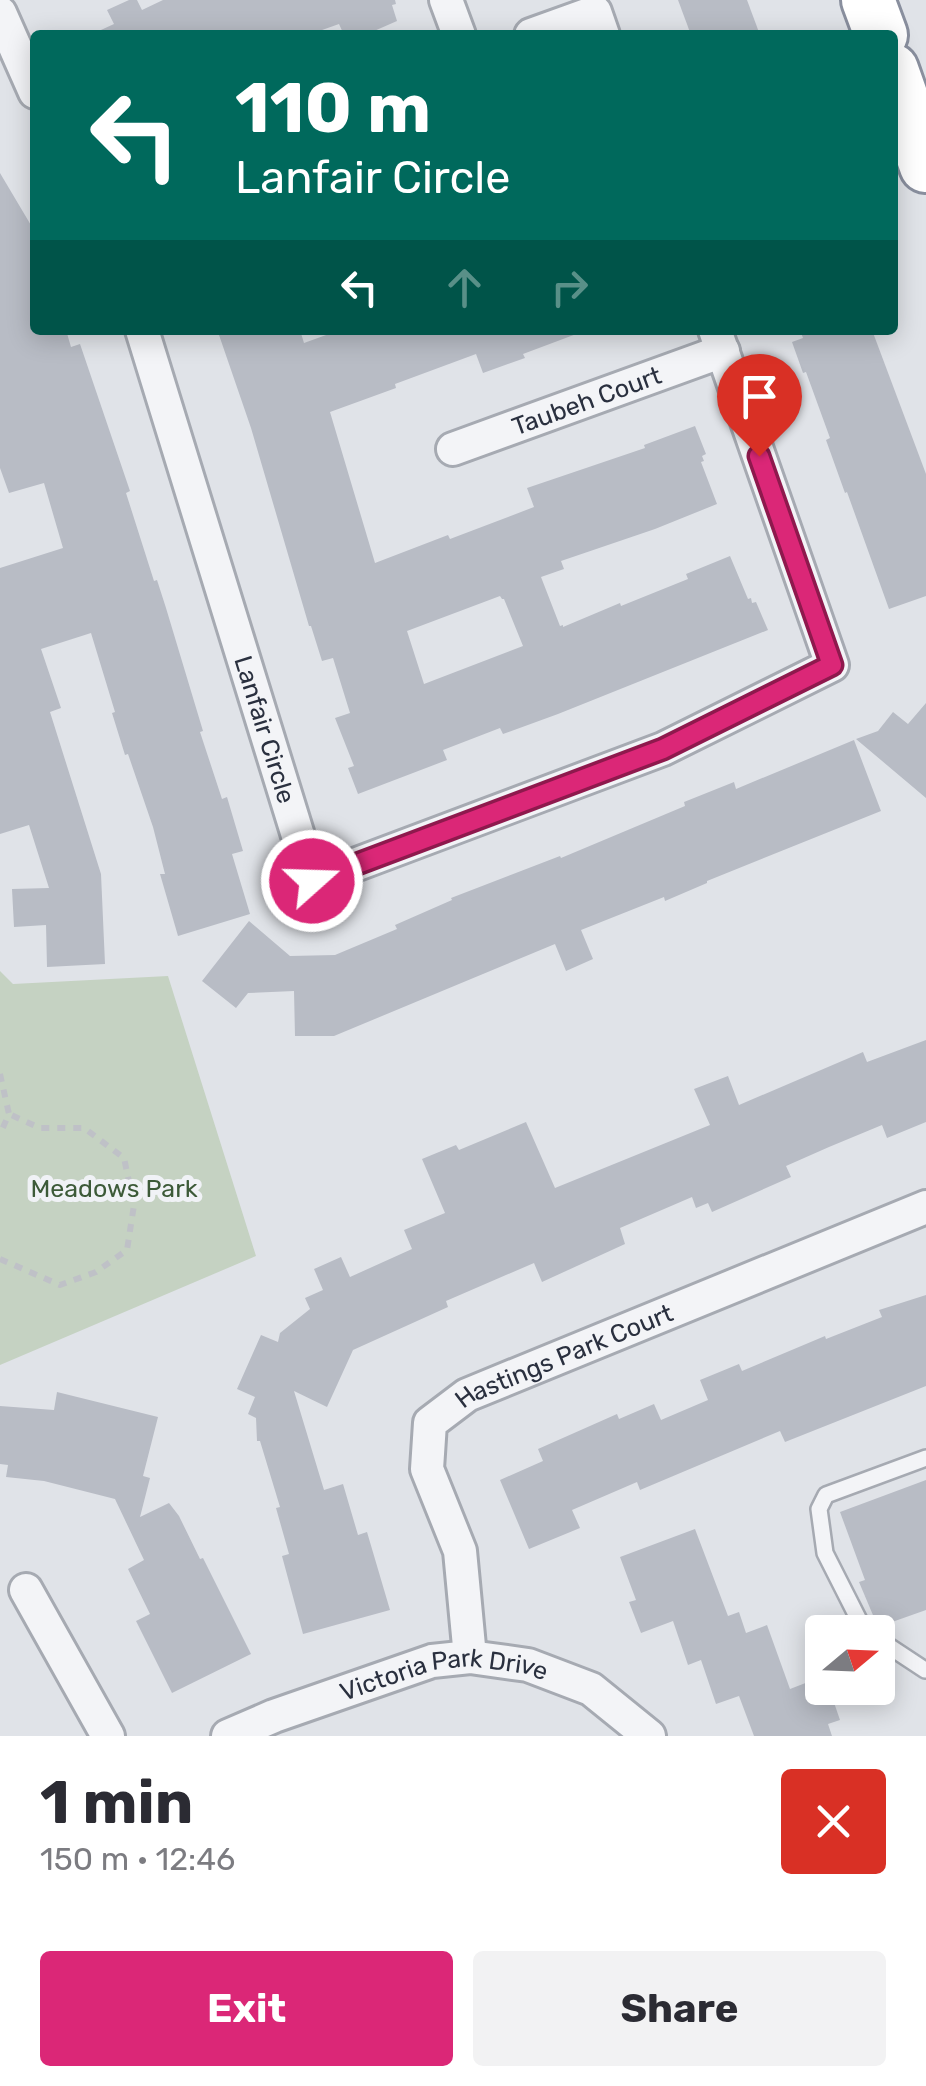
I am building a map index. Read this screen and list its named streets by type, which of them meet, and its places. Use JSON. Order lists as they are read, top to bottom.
{
  "streets": {
    "street": [
      "Taubeh Court",
      "Lanfair Circle",
      "Hastings Park Court",
      "Victoria Park Drive"
    ]
  },
  "crossings": [
    ["Taubeh Court", "Lanfair Circle"],
    ["Hastings Park Court", "Victoria Park Drive"]
  ],
  "parks": ["Meadows Park"],
  "north": "right",
  "page": {
    "turn": ["110 m", "Lanfair Circle"],
    "heading": ["1 min", "150 m · 12:46"],
    "buttons": ["Exit", "Share"]
  }
}
